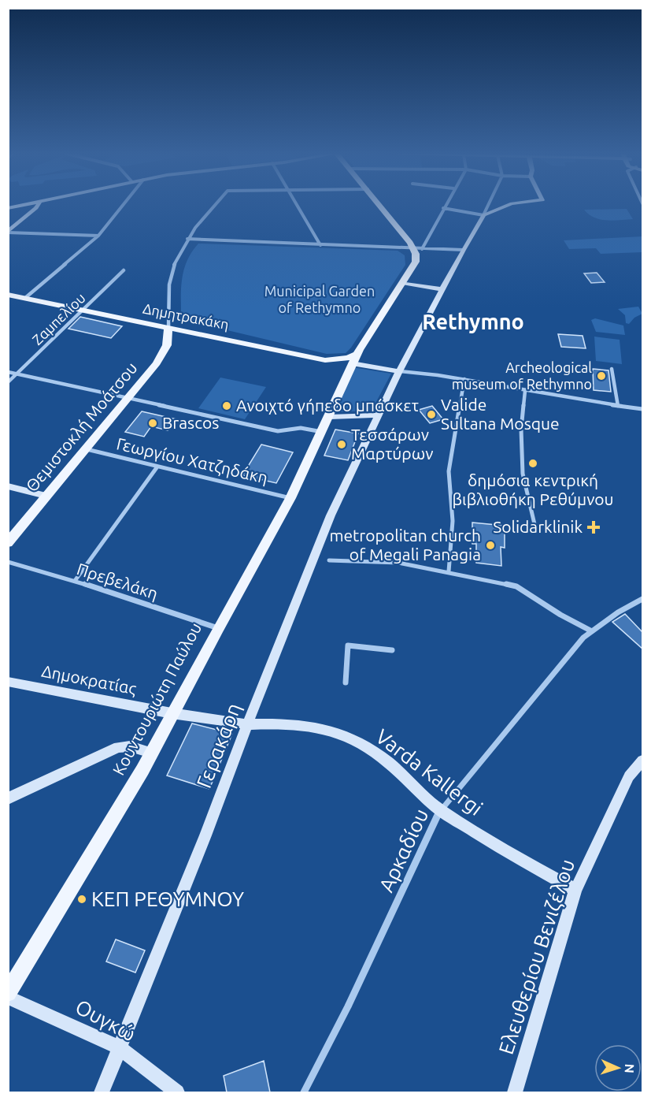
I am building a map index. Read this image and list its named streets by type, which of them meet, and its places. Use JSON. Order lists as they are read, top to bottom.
{
  "streets": {
    "main road": ["Δημητρακάκη", "Θεμιστοκλή Μοάτσου", "Κουντουριώτη Παύλου"],
    "street": [
      "Ζαμπελίου",
      "Γεωργίου Χατζηδάκη",
      "Πρεβελάκη",
      "Δημοκρατίας",
      "Γερακάρη",
      "Varda Kallergi",
      "Αρκαδίου",
      "Ελευθερίου Βενιζέλου",
      "Ουγκώ"
    ]
  },
  "crossings": [
    ["Δημητρακάκη", "Ζαμπελίου"],
    ["Δημητρακάκη", "Θεμιστοκλή Μοάτσου"],
    ["Θεμιστοκλή Μοάτσου", "Γεωργίου Χατζηδάκη"],
    ["Γεωργίου Χατζηδάκη", "Κουντουριώτη Παύλου"],
    ["Πρεβελάκη", "Κουντουριώτη Παύλου"],
    ["Δημοκρατίας", "Κουντουριώτη Παύλου"],
    ["Δημοκρατίας", "Γερακάρη"],
    ["Δημοκρατίας", "Varda Kallergi"],
    ["Γερακάρη", "Varda Kallergi"],
    ["Γερακάρη", "Ουγκώ"],
    ["Varda Kallergi", "Αρκαδίου"],
    ["Varda Kallergi", "Ελευθερίου Βενιζέλου"]
  ],
  "districts": ["Rethymno"],
  "parks": ["Municipal Garden of Rethymno"],
  "places": {
    "other": [
      "Archeological museum of Rethymno",
      "Ανοιχτό γήπεδο μπάσκετ",
      "Valide Sultana Mosque",
      "Brascos",
      "Τεσσάρων Μαρτύρων",
      "δημόσια κεντρική βιβλιοθήκη Ρεθύμνου",
      "metropolitan church of Megali Panagia",
      "ΚΕΠ ΡΕΘΥΜΝΟΥ"
    ],
    "health": ["Solidarklinik"]
  },
  "north": "right"
}
